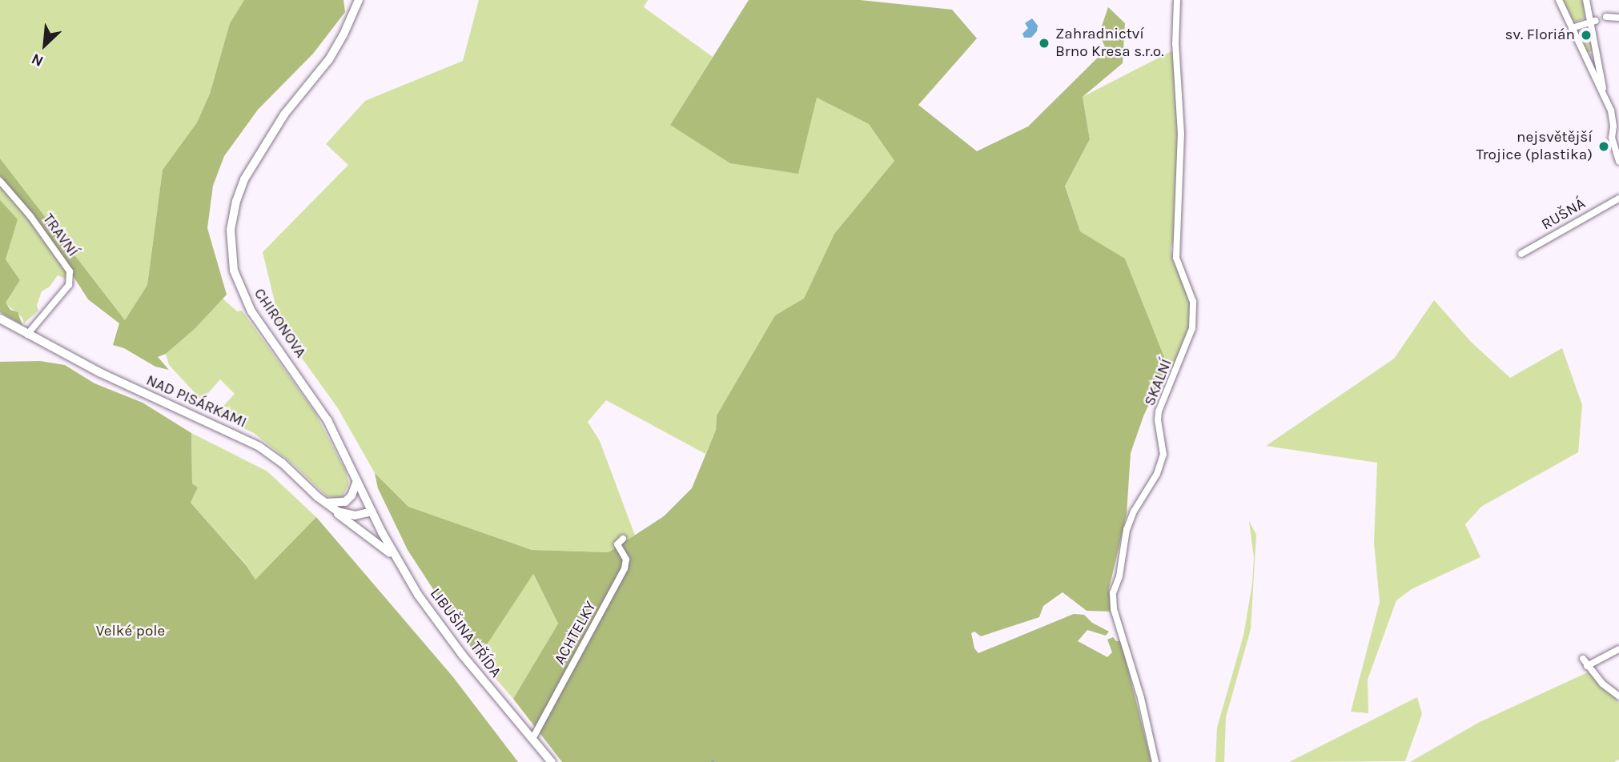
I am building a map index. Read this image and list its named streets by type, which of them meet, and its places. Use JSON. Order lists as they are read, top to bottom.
{
  "streets": {
    "street": [
      "RUŠNÁ",
      "TRAVNÍ",
      "CHIRONOVA",
      "SKALNÍ",
      "NAD PISÁRKAMI",
      "LIBUŠINA TŘÍDA",
      "ACHTELKY"
    ]
  },
  "crossings": [
    ["TRAVNÍ", "NAD PISÁRKAMI"],
    ["CHIRONOVA", "NAD PISÁRKAMI"],
    ["CHIRONOVA", "LIBUŠINA TŘÍDA"],
    ["NAD PISÁRKAMI", "LIBUŠINA TŘÍDA"],
    ["LIBUŠINA TŘÍDA", "ACHTELKY"]
  ],
  "parks": ["Velké pole"],
  "places": ["sv. Florián", "Zahradnictví Brno Kresa s.r.o.", "nejsvětější Trojice (plastika)"],
  "north": "bottom left"
}
